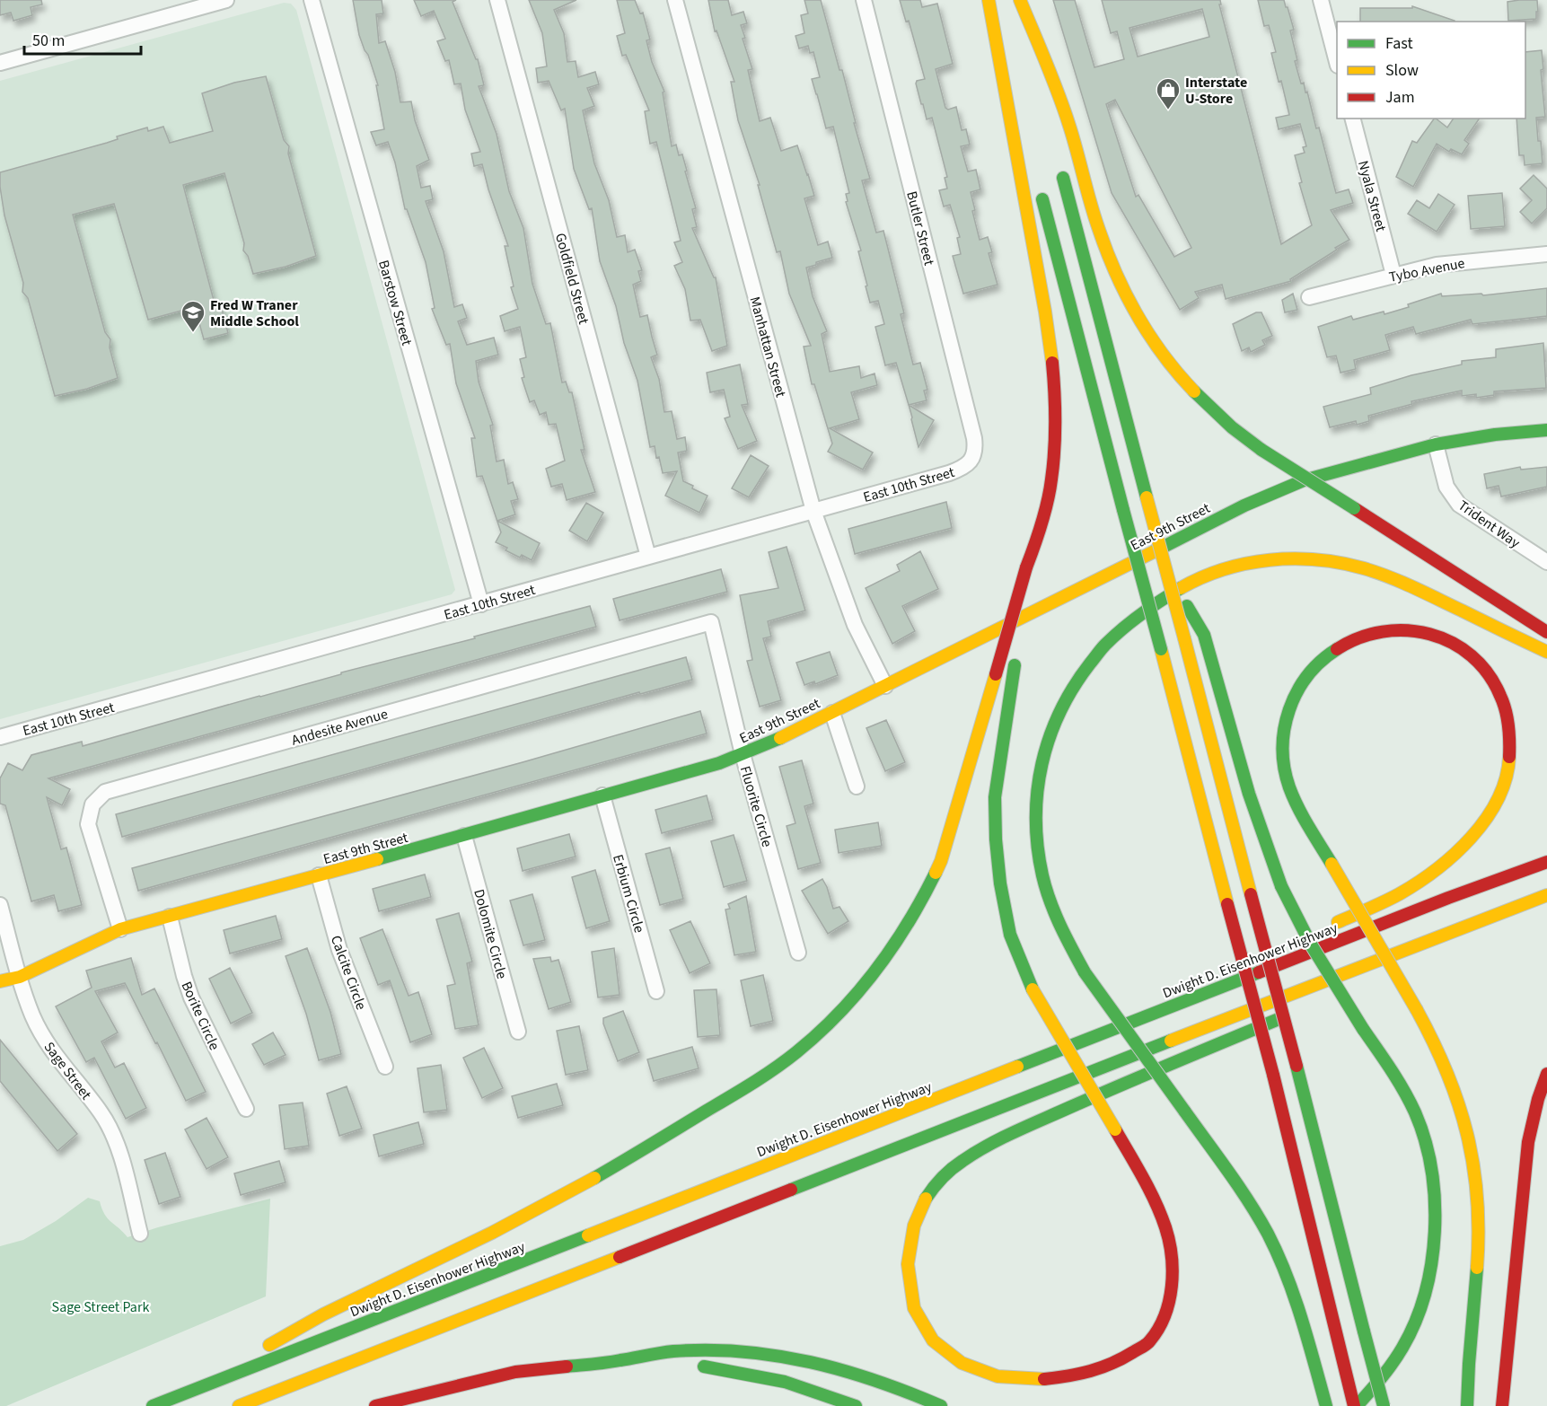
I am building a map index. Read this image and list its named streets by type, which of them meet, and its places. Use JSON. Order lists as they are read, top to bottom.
{
  "streets": {
    "main road": ["East 9th Street", "Dwight D. Eisenhower Highway"],
    "street": [
      "Nyala Street",
      "Butler Street",
      "Tybo Avenue",
      "Goldfield Street",
      "Barstow Street",
      "Manhattan Street",
      "East 10th Street",
      "Trident Way",
      "Andesite Avenue",
      "Fluorite Circle",
      "Erbium Circle",
      "Dolomite Circle",
      "Calcite Circle",
      "Borite Circle",
      "Sage Street"
    ]
  },
  "crossings": [
    ["Nyala Street", "Tybo Avenue"],
    ["Butler Street", "East 10th Street"],
    ["Goldfield Street", "East 10th Street"],
    ["Barstow Street", "East 10th Street"],
    ["Manhattan Street", "East 10th Street"],
    ["Manhattan Street", "East 9th Street"],
    ["Trident Way", "East 9th Street"],
    ["East 9th Street", "Andesite Avenue"],
    ["East 9th Street", "Fluorite Circle"],
    ["East 9th Street", "Erbium Circle"],
    ["East 9th Street", "Dolomite Circle"],
    ["East 9th Street", "Calcite Circle"],
    ["East 9th Street", "Borite Circle"],
    ["East 9th Street", "Sage Street"],
    ["Andesite Avenue", "Fluorite Circle"]
  ],
  "parks": ["Sage Street Park"],
  "places": {
    "shop": ["Interstate U-Store"],
    "school or university": ["Fred W Traner Middle School"]
  },
  "legend": ["Fast", "Slow", "Jam"],
  "scale_bar": "50 m"
}
